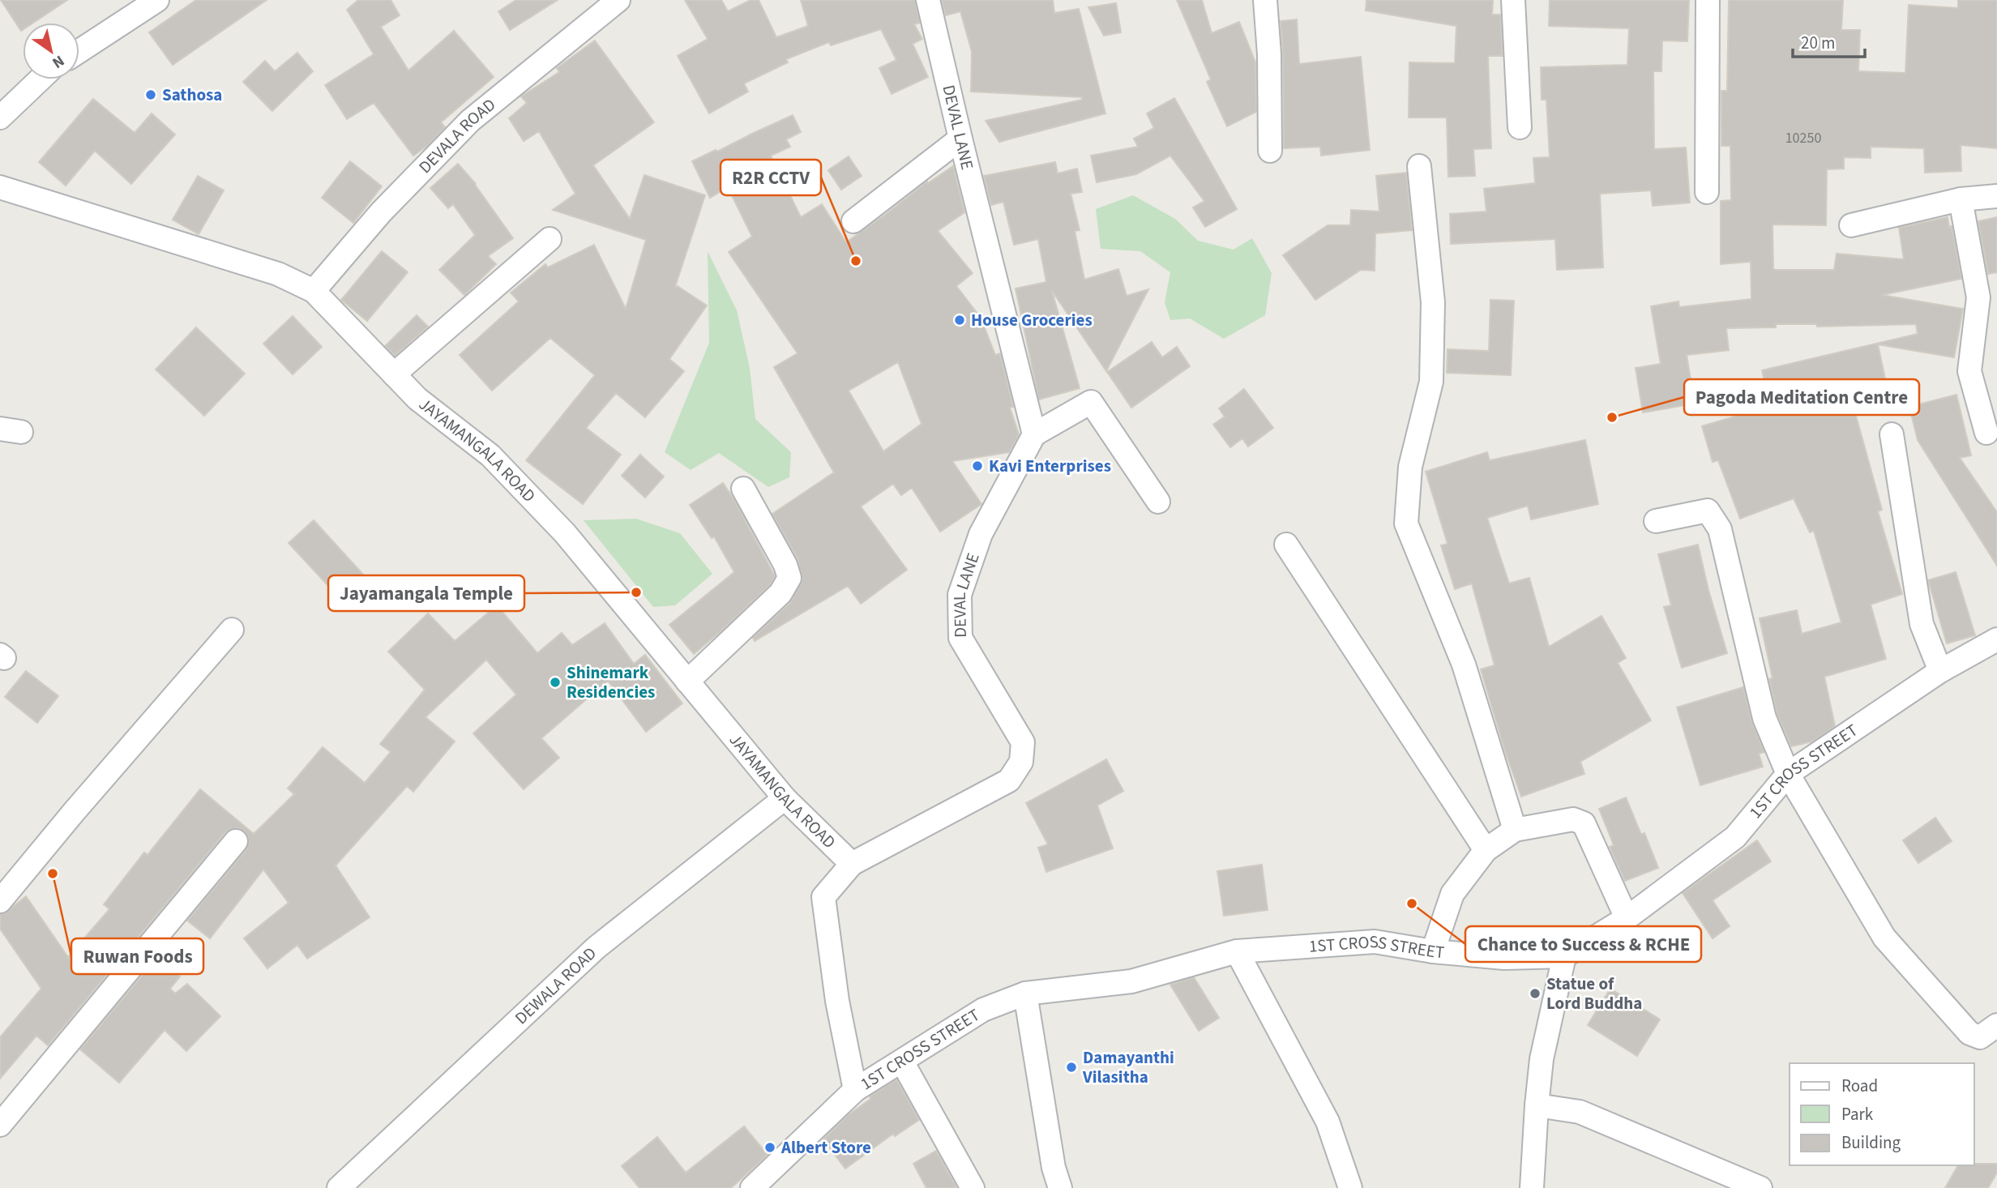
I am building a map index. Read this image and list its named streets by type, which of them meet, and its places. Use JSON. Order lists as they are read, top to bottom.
{
  "streets": {
    "street": [
      "DEVAL LANE",
      "DEVALA ROAD",
      "JAYAMANGALA ROAD",
      "1ST CROSS STREET",
      "DEWALA ROAD"
    ]
  },
  "crossings": [
    ["DEVAL LANE", "JAYAMANGALA ROAD"],
    ["DEVAL LANE", "1ST CROSS STREET"],
    ["DEVALA ROAD", "JAYAMANGALA ROAD"],
    ["JAYAMANGALA ROAD", "DEWALA ROAD"]
  ],
  "places": [
    "Sathosa",
    "R2R CCTV",
    "House Groceries",
    "Pagoda Meditation Centre",
    "Kavi Enterprises",
    "Jayamangala Temple",
    "Shinemark Residencies",
    "Ruwan Foods",
    "Chance to Success & RCHE",
    "Statue of Lord Buddha",
    "Damayanthi Vilasitha",
    "Albert Store"
  ],
  "house_numbers": ["10250"],
  "legend": ["Road", "Park", "Building"],
  "scale_bar": "20 m",
  "north": "bottom right"
}
